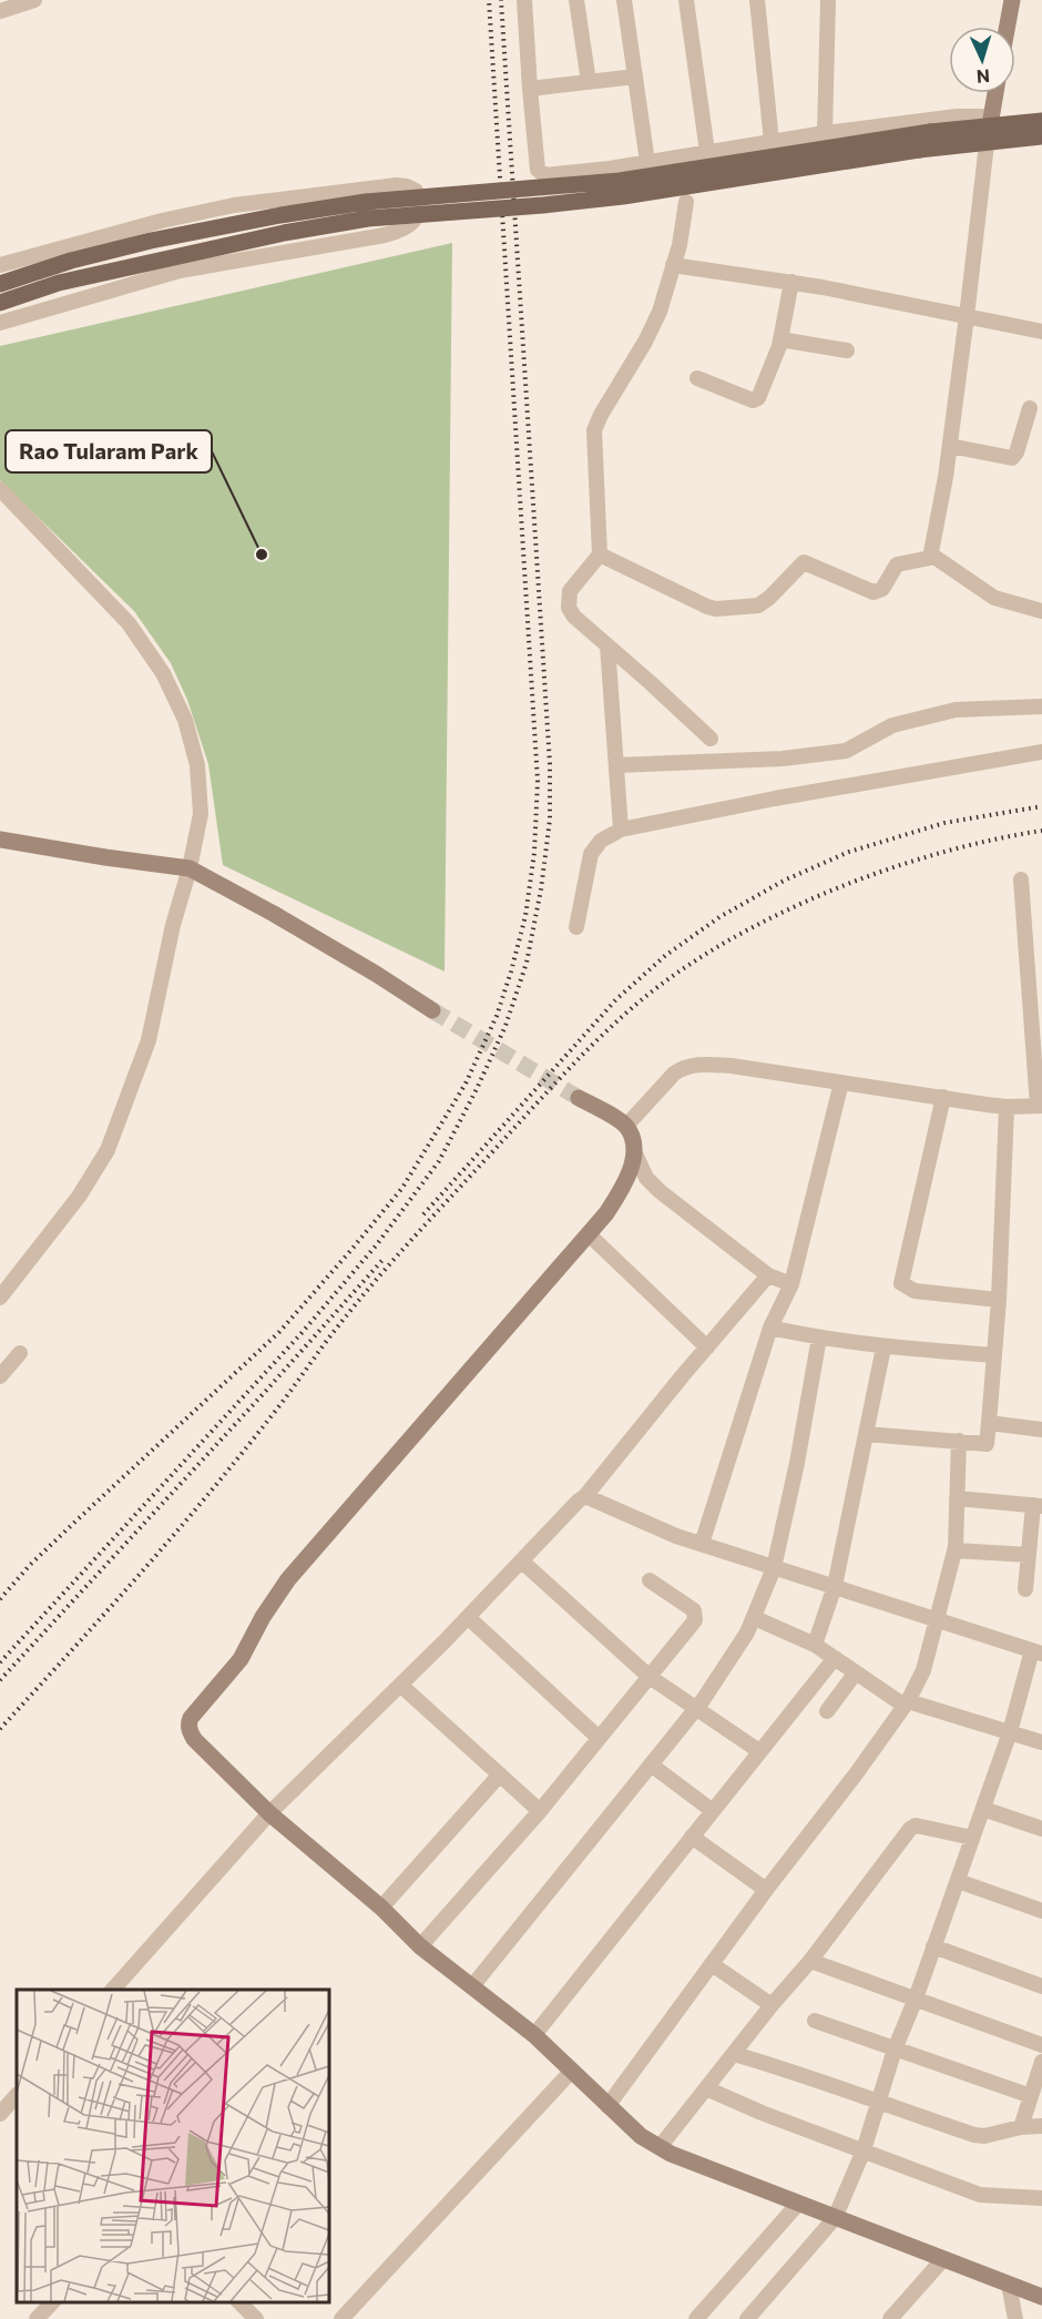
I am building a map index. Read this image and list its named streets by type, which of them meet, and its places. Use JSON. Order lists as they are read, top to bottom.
{
  "places": ["Rao Tularam Park"],
  "north": "bottom"
}
